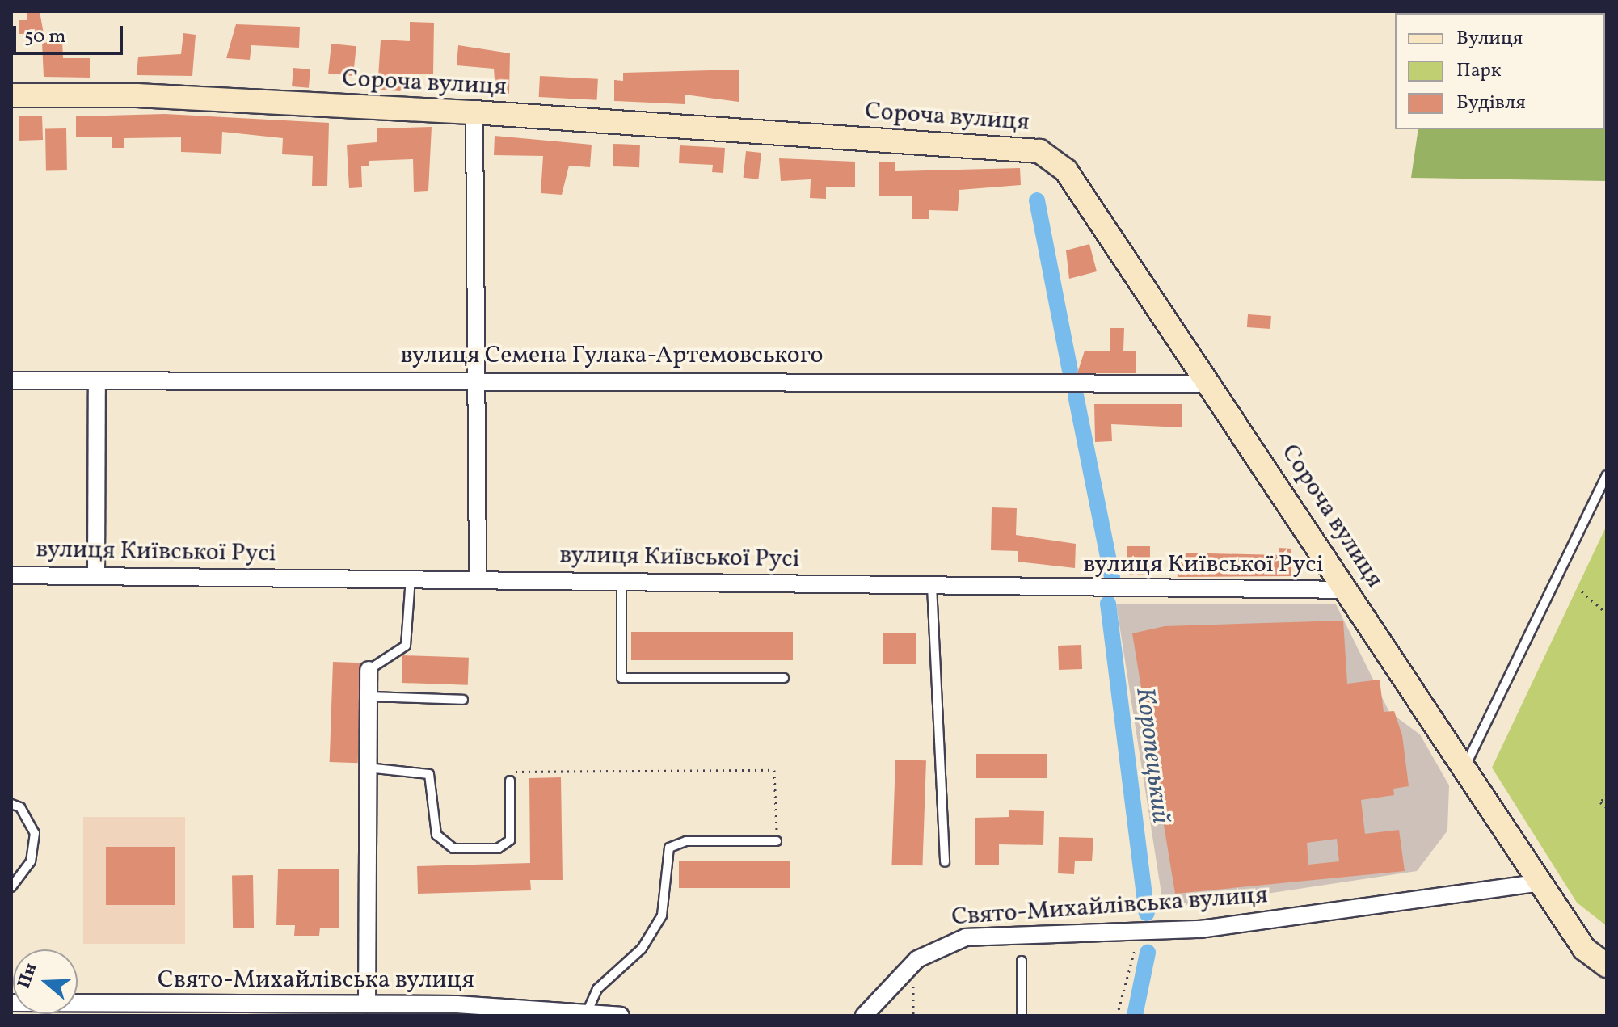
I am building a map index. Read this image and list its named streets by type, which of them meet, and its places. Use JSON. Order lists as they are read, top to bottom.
{
  "streets": {
    "main road": ["Сороча вулиця"],
    "street": ["вулиця Семена Гулака-Артемовського", "вулиця Київської Русі", "Свято-Михайлівська вулиця"]
  },
  "crossings": [
    ["Сороча вулиця", "вулиця Семена Гулака-Артемовського"],
    ["Сороча вулиця", "вулиця Київської Русі"],
    ["Сороча вулиця", "Свято-Михайлівська вулиця"]
  ],
  "water": ["Коропецький"],
  "legend": ["Вулиця", "Парк", "Будівля"],
  "scale_bar": "50 m",
  "north": "left"
}
